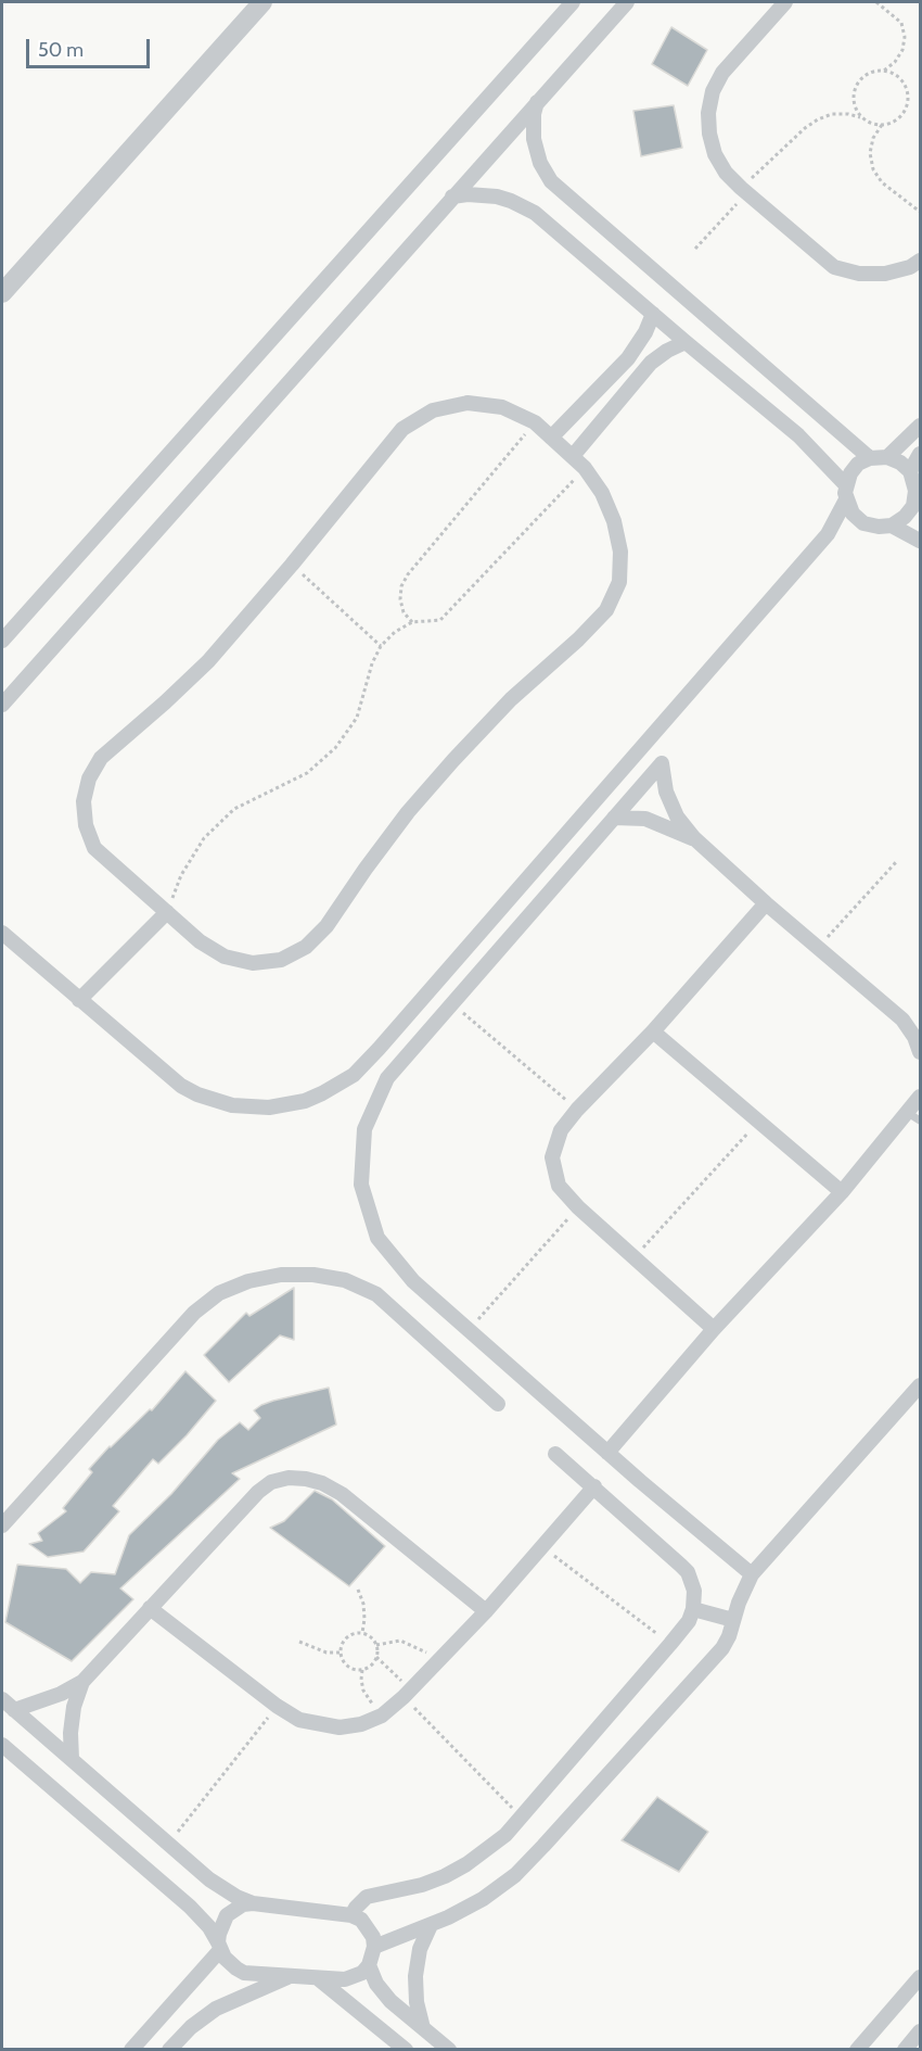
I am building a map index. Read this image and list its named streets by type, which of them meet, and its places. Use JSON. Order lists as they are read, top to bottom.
{
  "scale_bar": "50 m"
}
